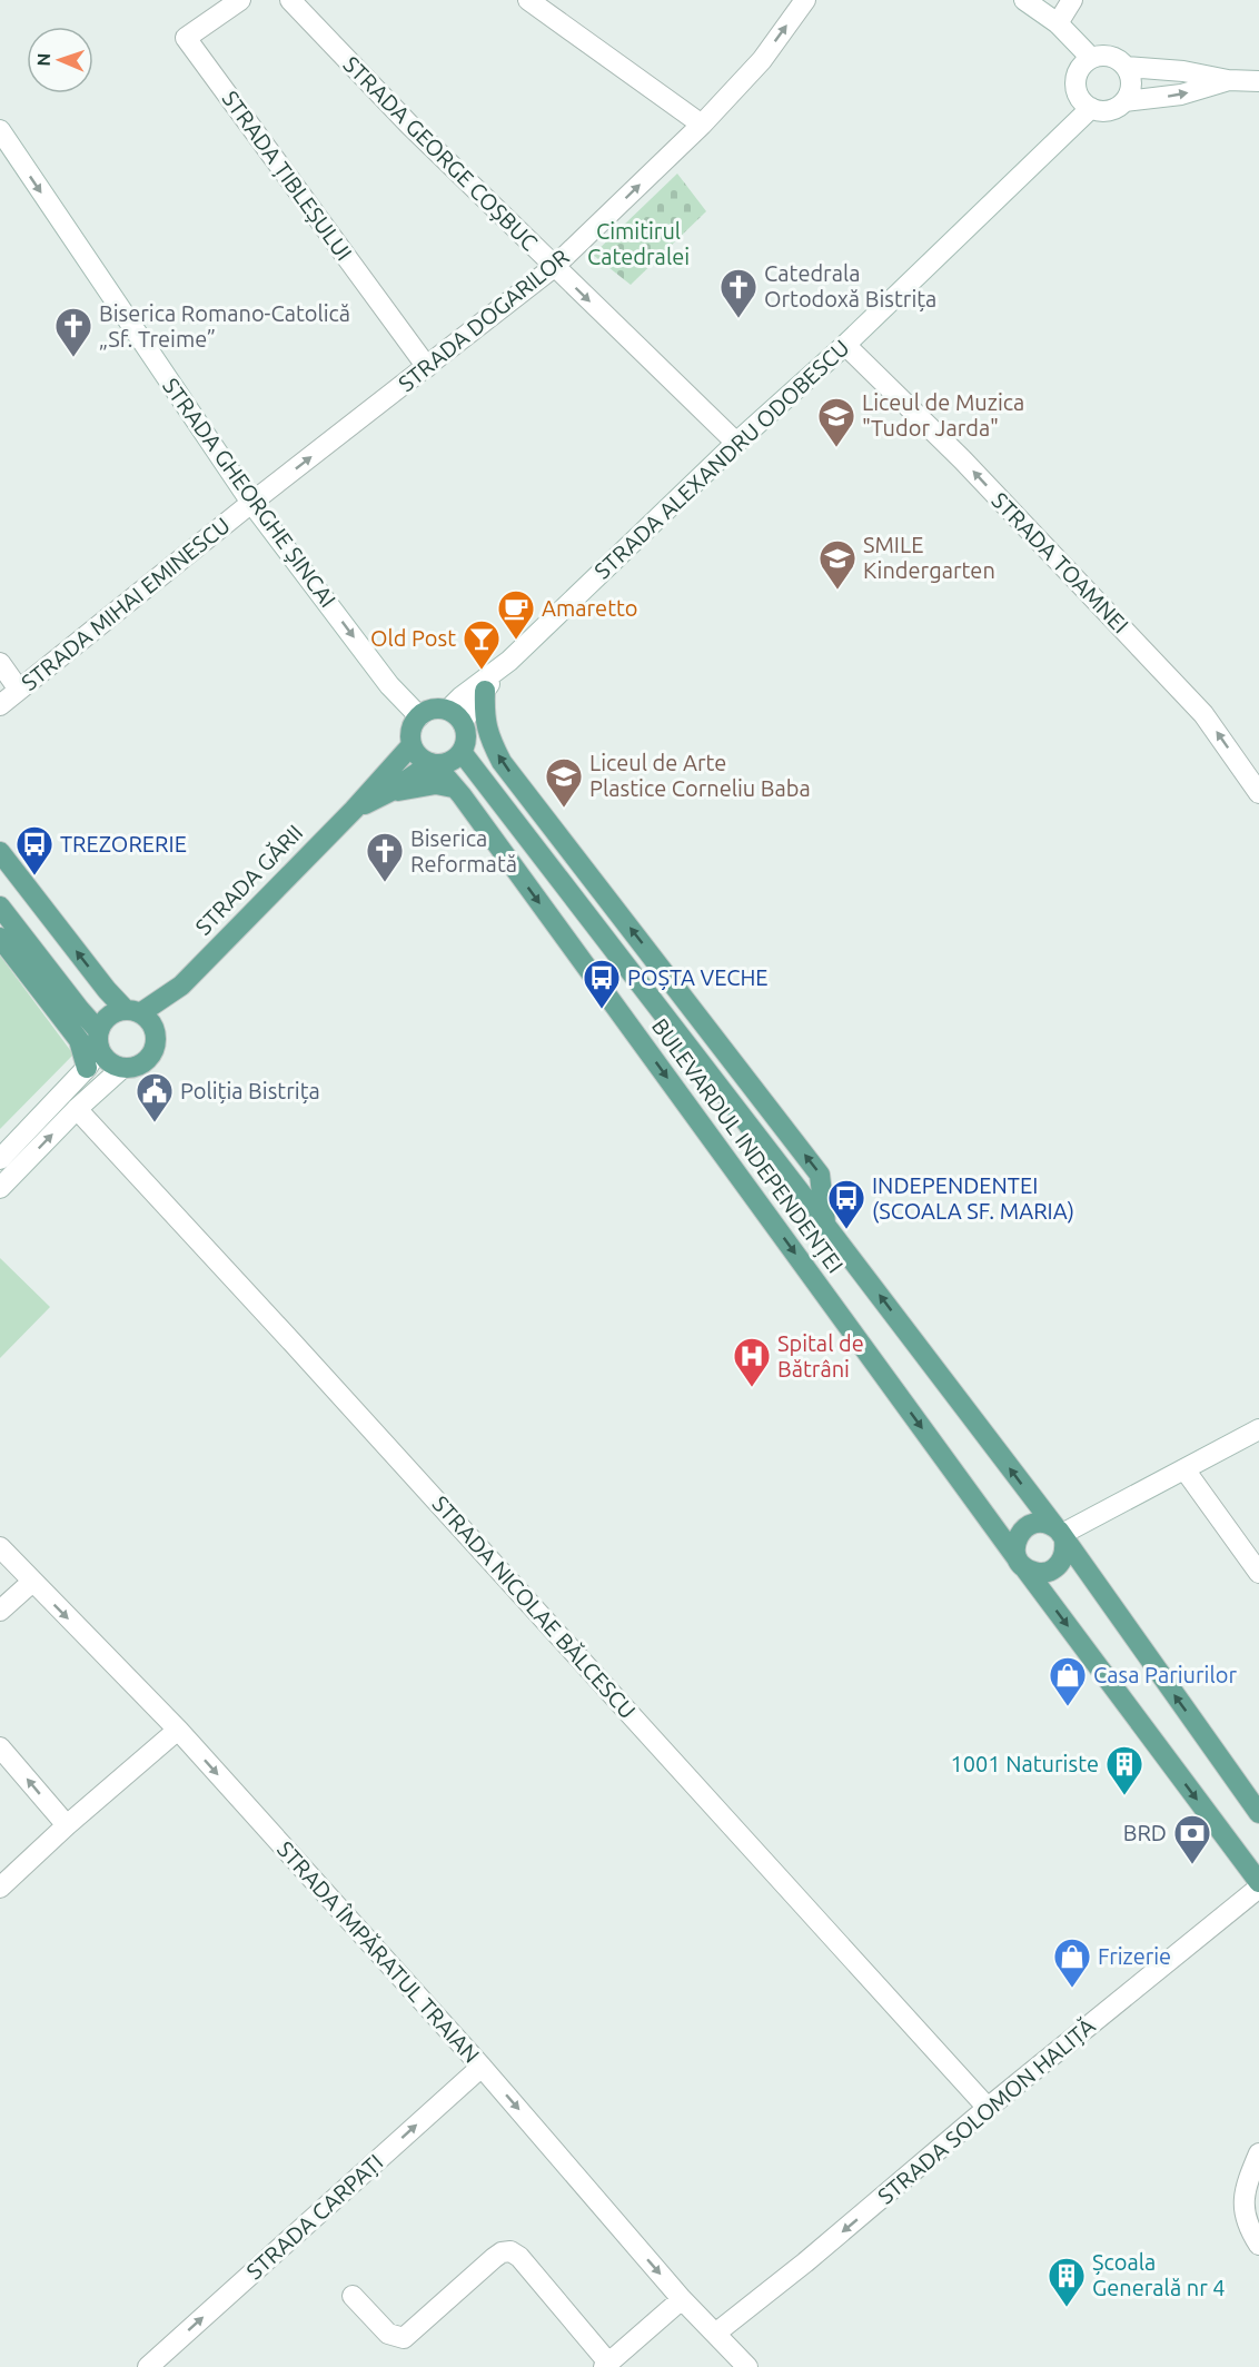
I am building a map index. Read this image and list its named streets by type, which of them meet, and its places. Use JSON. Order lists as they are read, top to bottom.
{
  "streets": {
    "main road": ["STRADA GĂRII", "BULEVARDUL INDEPENDENȚEI"],
    "street": [
      "STRADA GEORGE COȘBUC",
      "STRADA ȚIBLEȘULUI",
      "STRADA DOGARILOR",
      "STRADA ALEXANDRU ODOBESCU",
      "STRADA GHEORGHE ȘINCAI",
      "STRADA TOAMNEI",
      "STRADA MIHAI EMINESCU",
      "STRADA NICOLAE BĂLCESCU",
      "STRADA ÎMPĂRATUL TRAIAN",
      "STRADA SOLOMON HALIȚĂ",
      "STRADA CARPAȚI"
    ]
  },
  "crossings": [
    ["STRADA GEORGE COȘBUC", "STRADA DOGARILOR"],
    ["STRADA GEORGE COȘBUC", "STRADA ALEXANDRU ODOBESCU"],
    ["STRADA ȚIBLEȘULUI", "STRADA DOGARILOR"],
    ["STRADA DOGARILOR", "STRADA GHEORGHE ȘINCAI"],
    ["STRADA DOGARILOR", "STRADA MIHAI EMINESCU"],
    ["STRADA ALEXANDRU ODOBESCU", "STRADA GHEORGHE ȘINCAI"],
    ["STRADA ALEXANDRU ODOBESCU", "STRADA TOAMNEI"],
    ["STRADA ALEXANDRU ODOBESCU", "STRADA GĂRII"],
    ["STRADA ALEXANDRU ODOBESCU", "BULEVARDUL INDEPENDENȚEI"],
    ["STRADA GHEORGHE ȘINCAI", "STRADA MIHAI EMINESCU"],
    ["STRADA GHEORGHE ȘINCAI", "STRADA GĂRII"],
    ["STRADA GHEORGHE ȘINCAI", "BULEVARDUL INDEPENDENȚEI"],
    ["STRADA GĂRII", "BULEVARDUL INDEPENDENȚEI"],
    ["STRADA NICOLAE BĂLCESCU", "STRADA SOLOMON HALIȚĂ"],
    ["STRADA ÎMPĂRATUL TRAIAN", "STRADA SOLOMON HALIȚĂ"],
    ["STRADA ÎMPĂRATUL TRAIAN", "STRADA CARPAȚI"]
  ],
  "one_way": [
    "STRADA GEORGE COȘBUC",
    "STRADA DOGARILOR",
    "STRADA GHEORGHE ȘINCAI",
    "STRADA TOAMNEI",
    "STRADA ÎMPĂRATUL TRAIAN",
    "STRADA SOLOMON HALIȚĂ",
    "STRADA CARPAȚI"
  ],
  "parks": ["Cimitirul Catedralei"],
  "places": {
    "church": ["Catedrala Ortodoxă Bistrița", "Biserica Romano-Catolică „Sf. Treime”", "Biserica Reformată"],
    "school or university": ["Liceul de Muzica \"Tudor Jarda\"", "SMILE Kindergarten", "Liceul de Arte Plastice Corneliu Baba"],
    "cafe": ["Amaretto"],
    "bar": ["Old Post"],
    "bus stop": ["TREZORERIE", "POȘTA VECHE", "INDEPENDENTEI (SCOALA SF. MARIA)"],
    "public building": ["Poliția Bistrița"],
    "hospital": ["Spital de Bătrâni"],
    "shop": ["Casa Pariurilor", "Frizerie"],
    "building": ["1001 Naturiste", "Școala Generală nr 4"],
    "bank": ["BRD"]
  },
  "north": "left"
}
